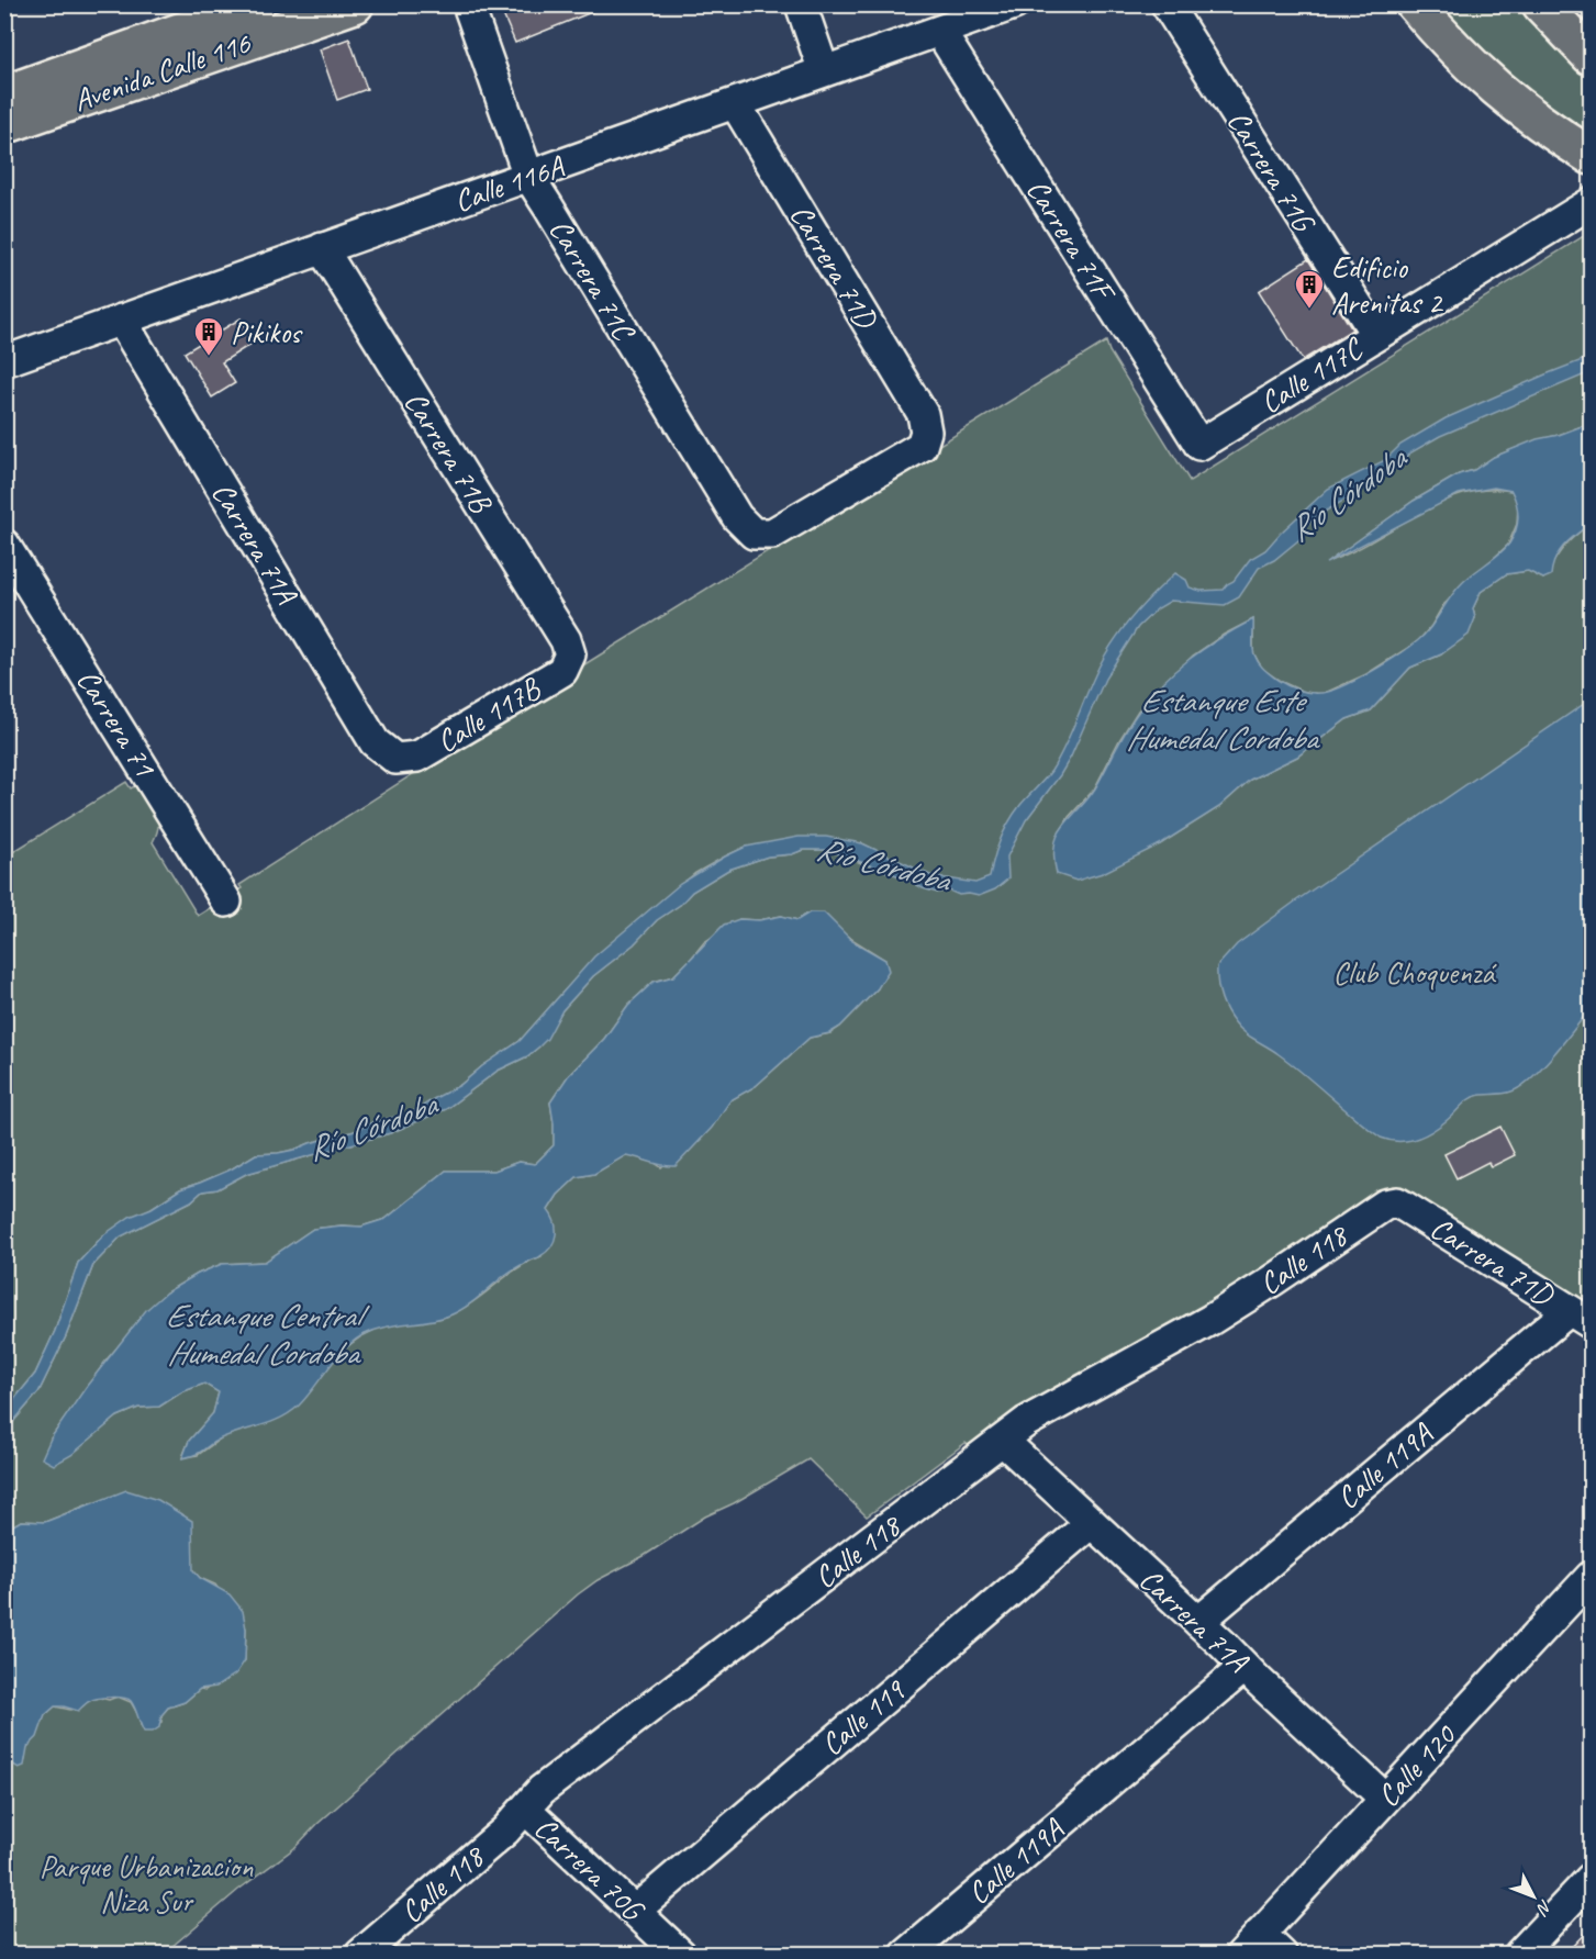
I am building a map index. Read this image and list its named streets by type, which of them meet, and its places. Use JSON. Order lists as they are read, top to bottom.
{
  "streets": {
    "main road": ["Avenida Calle 116"],
    "street": [
      "Carrera 71G",
      "Calle 116A",
      "Carrera 71F",
      "Carrera 71D",
      "Carrera 71C",
      "Calle 117C",
      "Carrera 71B",
      "Carrera 71A",
      "Calle 117B",
      "Carrera 71",
      "Calle 118",
      "Calle 119A",
      "Calle 119",
      "Calle 120",
      "Carrera 70G"
    ]
  },
  "crossings": [
    ["Carrera 71G", "Calle 117C"],
    ["Calle 116A", "Carrera 71F"],
    ["Calle 116A", "Carrera 71D"],
    ["Calle 116A", "Carrera 71C"],
    ["Calle 116A", "Carrera 71B"],
    ["Calle 116A", "Carrera 71A"],
    ["Carrera 71F", "Calle 117C"],
    ["Carrera 71D", "Carrera 71C"],
    ["Carrera 71D", "Calle 118"],
    ["Carrera 71D", "Calle 119A"],
    ["Carrera 71B", "Calle 117B"],
    ["Carrera 71A", "Calle 117B"],
    ["Carrera 71A", "Calle 118"],
    ["Carrera 71A", "Calle 119A"],
    ["Carrera 71A", "Calle 119"],
    ["Carrera 71A", "Calle 120"],
    ["Calle 118", "Carrera 70G"],
    ["Calle 119", "Carrera 70G"]
  ],
  "water": ["Río Córdoba", "Estanque Este Humedal Cordoba", "Estanque Central Humedal Cordoba"],
  "parks": ["Club Choquenzá", "Parque Urbanizacion Niza Sur"],
  "places": {
    "building": ["Edificio Arenitas 2", "Pikikos"]
  },
  "north": "bottom right"
}
